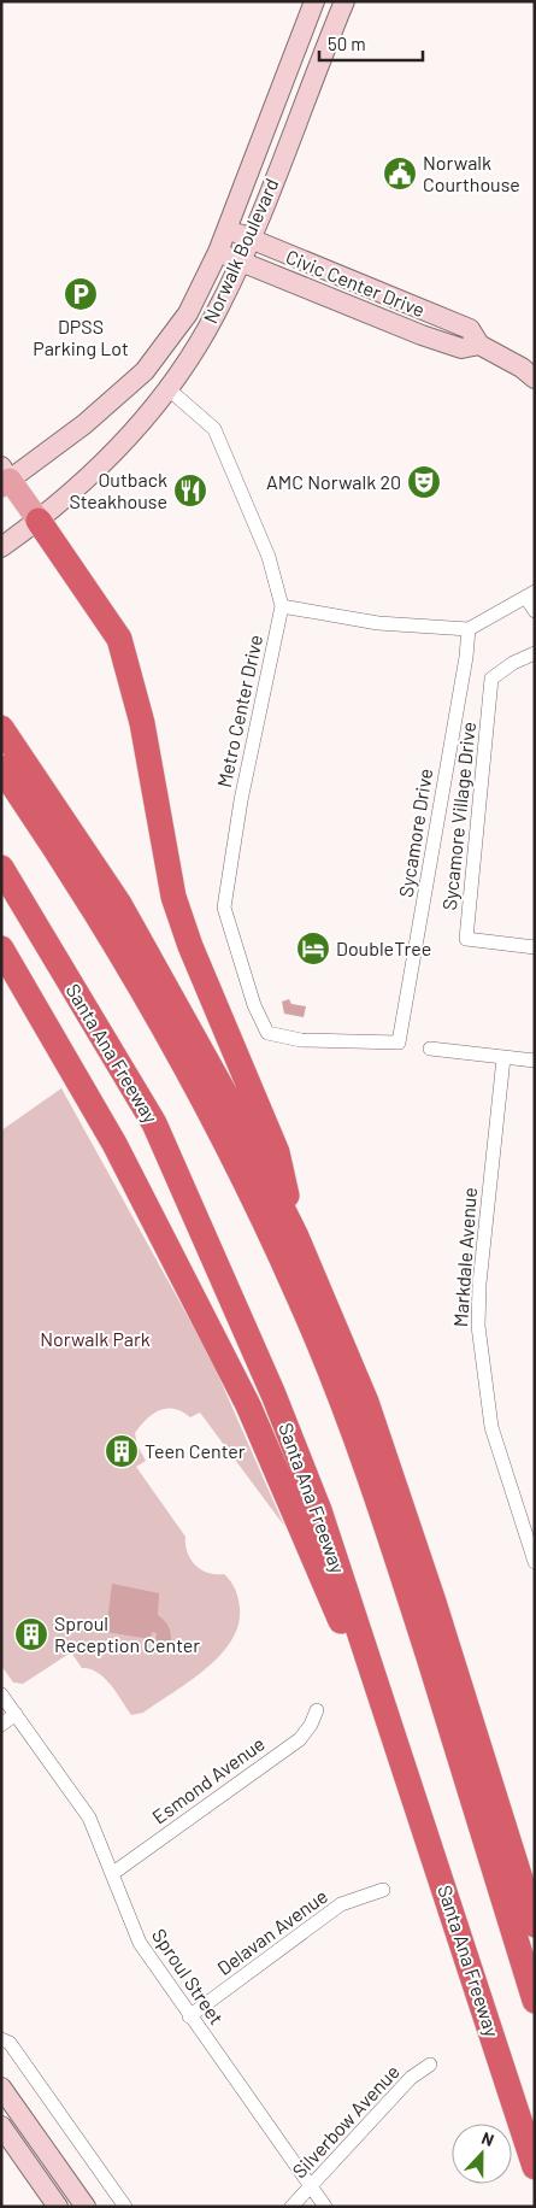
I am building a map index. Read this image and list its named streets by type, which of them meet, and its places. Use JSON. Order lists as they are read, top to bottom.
{
  "streets": {
    "highway": ["Santa Ana Freeway"],
    "main road": ["Norwalk Boulevard", "Civic Center Drive"],
    "street": [
      "Metro Center Drive",
      "Sycamore Village Drive",
      "Sycamore Drive",
      "Markdale Avenue",
      "Esmond Avenue",
      "Delavan Avenue",
      "Sproul Street",
      "Silverbow Avenue"
    ]
  },
  "crossings": [
    ["Norwalk Boulevard", "Civic Center Drive"],
    ["Norwalk Boulevard", "Metro Center Drive"],
    ["Metro Center Drive", "Sycamore Drive"],
    ["Esmond Avenue", "Sproul Street"],
    ["Delavan Avenue", "Sproul Street"],
    ["Sproul Street", "Silverbow Avenue"]
  ],
  "parks": ["Norwalk Park"],
  "places": {
    "public building": ["Norwalk Courthouse"],
    "parking": ["DPSS Parking Lot"],
    "theatre": ["AMC Norwalk 20"],
    "restaurant": ["Outback Steakhouse"],
    "hotel": ["DoubleTree"],
    "building": ["Teen Center", "Sproul Reception Center"]
  },
  "scale_bar": "50 m",
  "north": "top"
}
